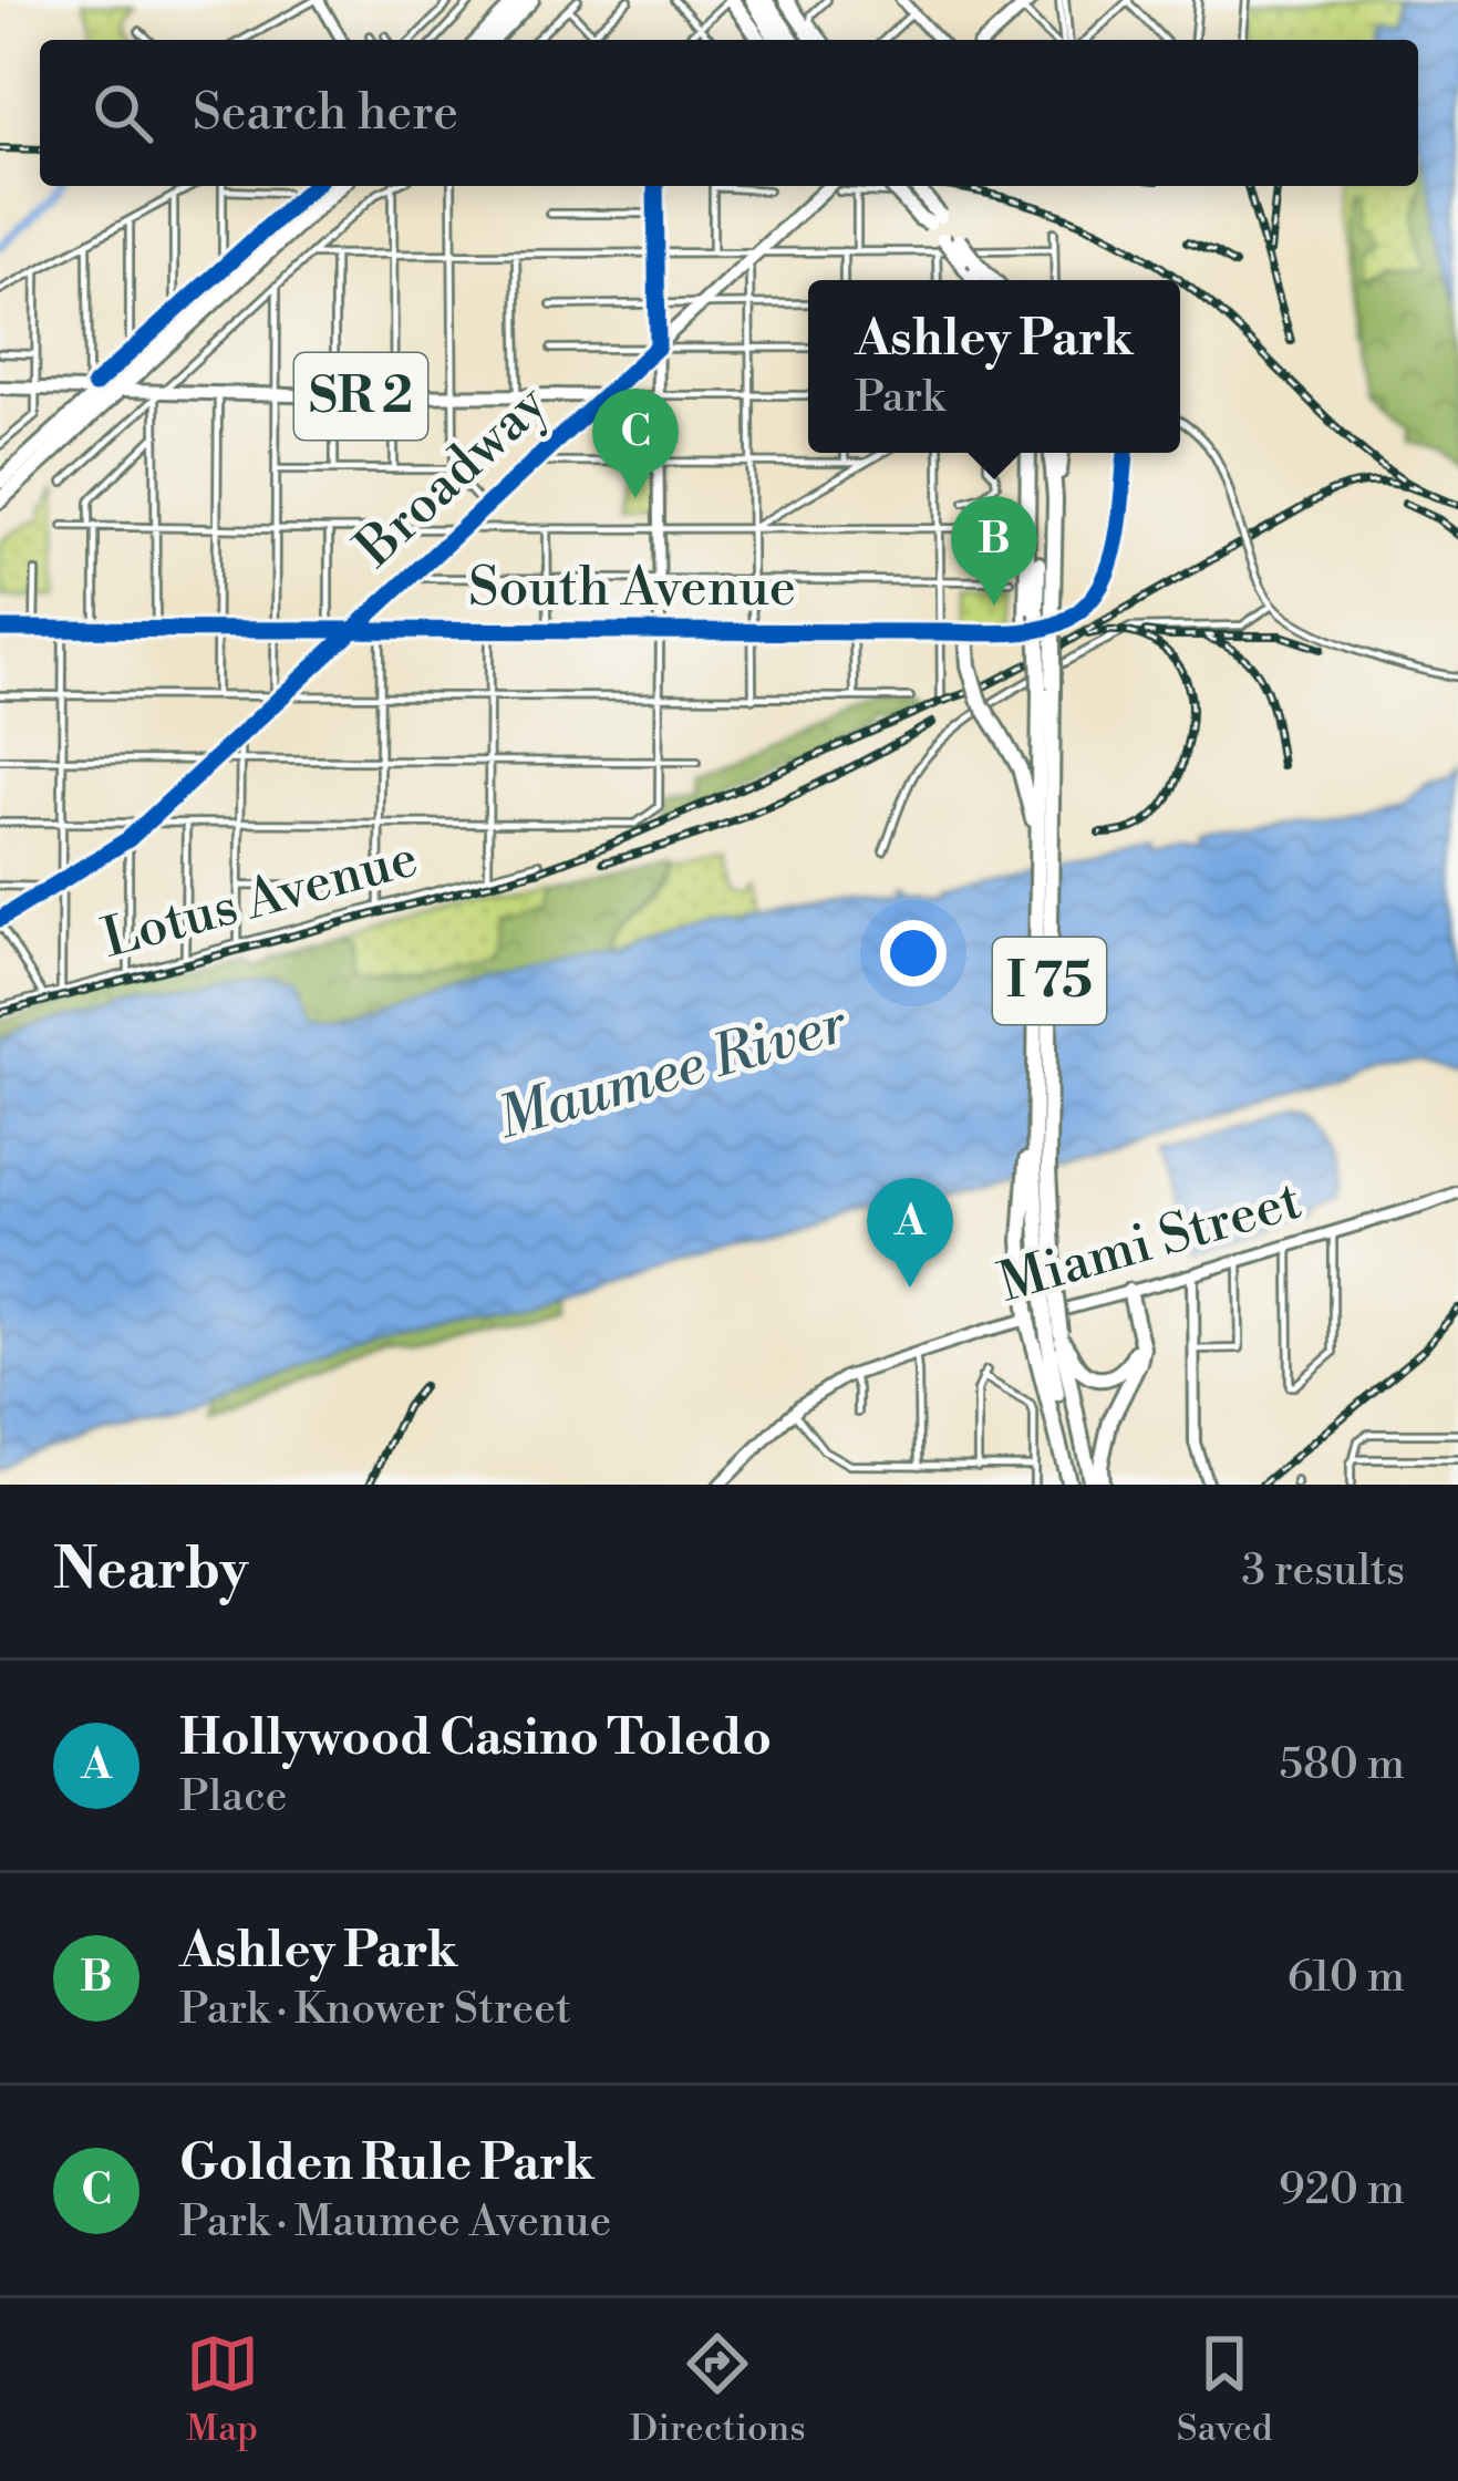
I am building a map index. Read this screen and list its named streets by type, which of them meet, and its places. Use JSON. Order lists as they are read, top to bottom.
{
  "streets": {
    "highway": ["I 75"],
    "main road": ["SR 2", "Broadway", "Miami Street"],
    "street": ["South Avenue", "Lotus Avenue"]
  },
  "crossings": [
    ["SR 2", "Broadway"],
    ["Broadway", "South Avenue"]
  ],
  "water": ["Maumee River"],
  "page": {
    "search": "Search here",
    "popup": ["Ashley Park", "Park"],
    "pins": ["C", "B", "A"],
    "heading": ["Nearby", "3 results"],
    "list": [
      {
        "mark": "A",
        "name": "Hollywood Casino Toledo",
        "note": "Place",
        "value": "580 m"
      },
      {
        "mark": "B",
        "name": "Ashley Park",
        "note": "Park · Knower Street",
        "value": "610 m"
      },
      {
        "mark": "C",
        "name": "Golden Rule Park",
        "note": "Park · Maumee Avenue",
        "value": "920 m"
      }
    ],
    "nav": ["Map", "Directions", "Saved"]
  }
}
